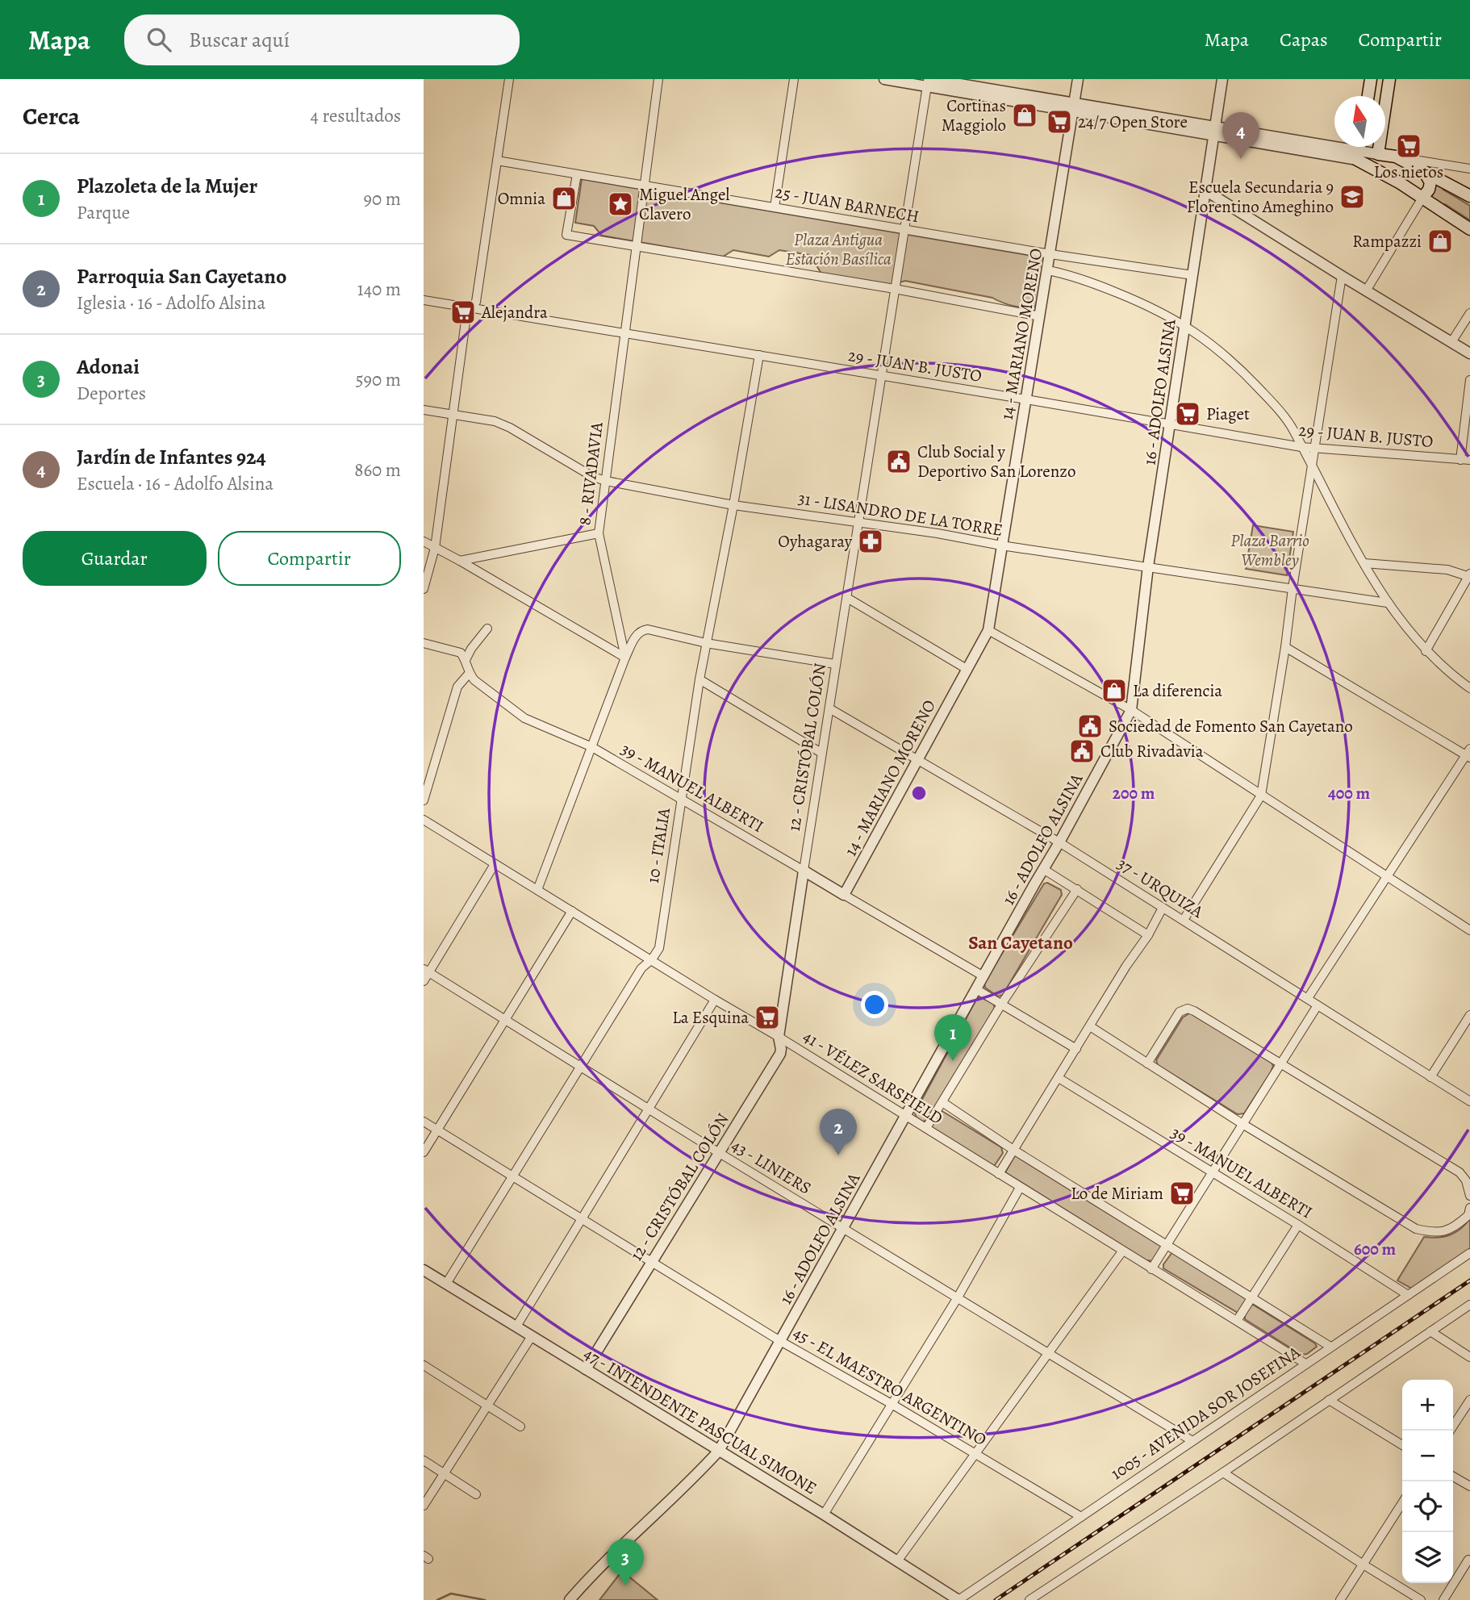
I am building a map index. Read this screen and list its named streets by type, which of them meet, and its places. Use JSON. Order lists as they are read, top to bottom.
{
  "streets": {
    "street": [
      "25 - JUAN BARNECH",
      "14 - MARIANO MORENO",
      "29 - JUAN B. JUSTO",
      "16 - ADOLFO ALSINA",
      "8 - RIVADAVIA",
      "31 - LISANDRO DE LA TORRE",
      "12 - CRISTÓBAL COLÓN",
      "39 - MANUEL ALBERTI",
      "10 - ITALIA",
      "37 - URQUIZA",
      "41 - VÉLEZ SARSFIELD",
      "43 - LINIERS",
      "45 - EL MAESTRO ARGENTINO",
      "1005 - AVENIDA SOR JOSEFINA",
      "47 - INTENDENTE PASCUAL SIMONE"
    ]
  },
  "crossings": [
    ["25 - JUAN BARNECH", "14 - MARIANO MORENO"],
    ["25 - JUAN BARNECH", "16 - ADOLFO ALSINA"],
    ["25 - JUAN BARNECH", "8 - RIVADAVIA"],
    ["25 - JUAN BARNECH", "12 - CRISTÓBAL COLÓN"],
    ["14 - MARIANO MORENO", "29 - JUAN B. JUSTO"],
    ["14 - MARIANO MORENO", "31 - LISANDRO DE LA TORRE"],
    ["14 - MARIANO MORENO", "39 - MANUEL ALBERTI"],
    ["14 - MARIANO MORENO", "37 - URQUIZA"],
    ["29 - JUAN B. JUSTO", "16 - ADOLFO ALSINA"],
    ["29 - JUAN B. JUSTO", "8 - RIVADAVIA"],
    ["29 - JUAN B. JUSTO", "12 - CRISTÓBAL COLÓN"],
    ["29 - JUAN B. JUSTO", "10 - ITALIA"],
    ["16 - ADOLFO ALSINA", "31 - LISANDRO DE LA TORRE"],
    ["16 - ADOLFO ALSINA", "39 - MANUEL ALBERTI"],
    ["16 - ADOLFO ALSINA", "37 - URQUIZA"],
    ["16 - ADOLFO ALSINA", "41 - VÉLEZ SARSFIELD"],
    ["16 - ADOLFO ALSINA", "43 - LINIERS"],
    ["16 - ADOLFO ALSINA", "45 - EL MAESTRO ARGENTINO"],
    ["16 - ADOLFO ALSINA", "47 - INTENDENTE PASCUAL SIMONE"],
    ["8 - RIVADAVIA", "31 - LISANDRO DE LA TORRE"],
    ["31 - LISANDRO DE LA TORRE", "12 - CRISTÓBAL COLÓN"],
    ["31 - LISANDRO DE LA TORRE", "10 - ITALIA"],
    ["12 - CRISTÓBAL COLÓN", "39 - MANUEL ALBERTI"],
    ["12 - CRISTÓBAL COLÓN", "37 - URQUIZA"],
    ["12 - CRISTÓBAL COLÓN", "41 - VÉLEZ SARSFIELD"],
    ["12 - CRISTÓBAL COLÓN", "43 - LINIERS"],
    ["12 - CRISTÓBAL COLÓN", "45 - EL MAESTRO ARGENTINO"],
    ["12 - CRISTÓBAL COLÓN", "47 - INTENDENTE PASCUAL SIMONE"],
    ["39 - MANUEL ALBERTI", "10 - ITALIA"],
    ["39 - MANUEL ALBERTI", "1005 - AVENIDA SOR JOSEFINA"],
    ["10 - ITALIA", "41 - VÉLEZ SARSFIELD"],
    ["10 - ITALIA", "43 - LINIERS"],
    ["10 - ITALIA", "45 - EL MAESTRO ARGENTINO"],
    ["10 - ITALIA", "47 - INTENDENTE PASCUAL SIMONE"],
    ["41 - VÉLEZ SARSFIELD", "1005 - AVENIDA SOR JOSEFINA"],
    ["43 - LINIERS", "1005 - AVENIDA SOR JOSEFINA"],
    ["45 - EL MAESTRO ARGENTINO", "1005 - AVENIDA SOR JOSEFINA"],
    ["1005 - AVENIDA SOR JOSEFINA", "47 - INTENDENTE PASCUAL SIMONE"]
  ],
  "districts": ["San Cayetano"],
  "parks": ["Plaza Antigua Estación Basílica", "Plaza Barrio Wembley"],
  "places": {
    "shop": [
      "Cortinas Maggiolo",
      "Omnia",
      "Rampazzi",
      "La diferencia"
    ],
    "supermarket": [
      "24/7 Open Store",
      "Los nietos",
      "Alejandra",
      "Piaget",
      "La Esquina",
      "Lo de Miriam"
    ],
    "school or university": ["Escuela Secundaria 9 Florentino Ameghino"],
    "place": ["Miguel Angel Clavero"],
    "public building": ["Club Social y Deportivo San Lorenzo", "Sociedad de Fomento San Cayetano", "Club Rivadavia"],
    "pharmacy": ["Oyhagaray"]
  },
  "north": "top",
  "page": {
    "header": "Mapa",
    "search": "Buscar aquí",
    "nav": ["Mapa", "Capas", "Compartir"],
    "heading": ["Cerca", "4 resultados"],
    "pins": [
      "4",
      "1",
      "2",
      "3"
    ],
    "list": [
      {
        "mark": "1",
        "name": "Plazoleta de la Mujer",
        "note": "Parque",
        "value": "90 m"
      },
      {
        "mark": "2",
        "name": "Parroquia San Cayetano",
        "note": "Iglesia · 16 - Adolfo Alsina",
        "value": "140 m"
      },
      {
        "mark": "3",
        "name": "Adonai",
        "note": "Deportes",
        "value": "590 m"
      },
      {
        "mark": "4",
        "name": "Jardín de Infantes 924",
        "note": "Escuela · 16 - Adolfo Alsina",
        "value": "860 m"
      }
    ],
    "buttons": ["Guardar", "Compartir"],
    "map_buttons": ["+", "−"]
  },
  "rings": ["200 m", "400 m", "600 m"]
}
